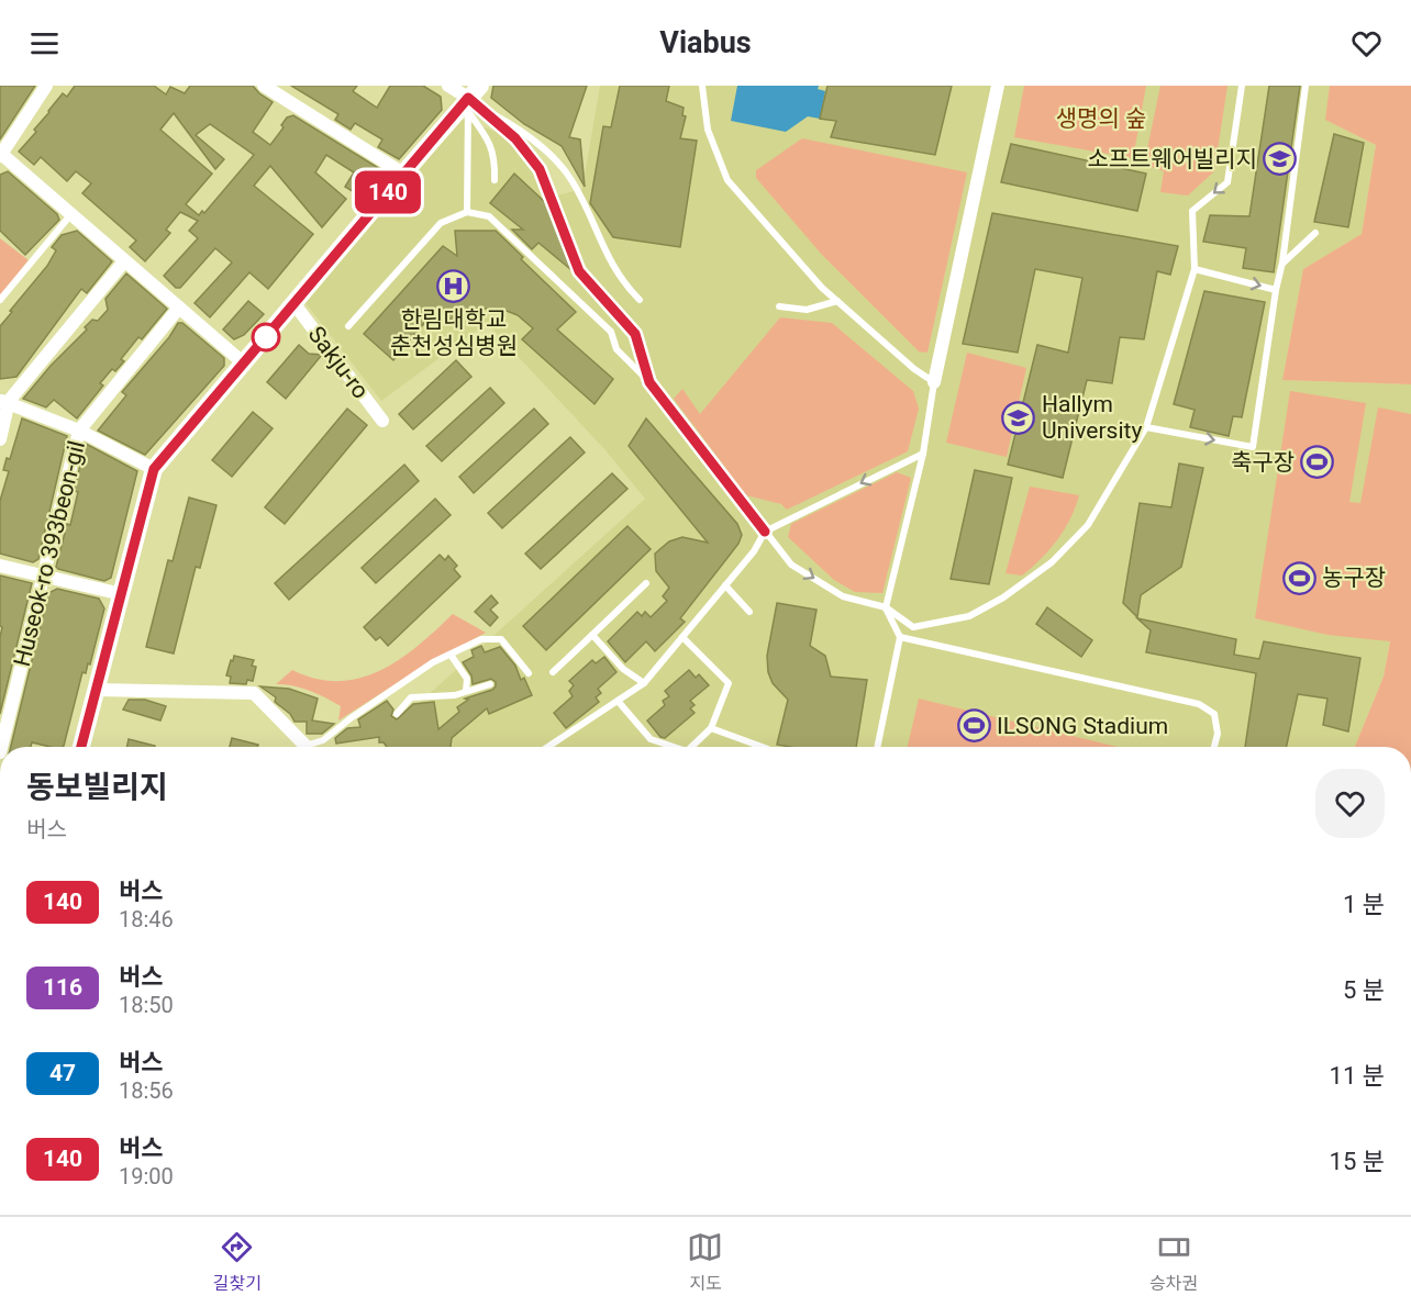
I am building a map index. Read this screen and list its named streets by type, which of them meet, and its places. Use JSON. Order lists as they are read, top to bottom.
{
  "streets": {
    "street": ["Sakju-ro", "Huseok-ro 393beon-gil"]
  },
  "parks": ["생명의 숲"],
  "places": {
    "school or university": ["소프트웨어빌리지", "Hallym University"],
    "hospital": ["한림대학교 춘천성심병원"],
    "sports": ["축구장", "농구장", "ILSONG Stadium"]
  },
  "lines": ["bus line 140"],
  "page": {
    "header": "Viabus",
    "on_map": "140",
    "heading": ["동보빌리지", "버스"],
    "list": [
      {
        "mark": "140",
        "name": "버스",
        "note": "18:46",
        "value": "1 분"
      },
      {
        "mark": "116",
        "name": "버스",
        "note": "18:50",
        "value": "5 분"
      },
      {
        "mark": "47",
        "name": "버스",
        "note": "18:56",
        "value": "11 분"
      },
      {
        "mark": "140",
        "name": "버스",
        "note": "19:00",
        "value": "15 분"
      }
    ],
    "tabs": ["길찾기", "지도", "승차권"]
  }
}
